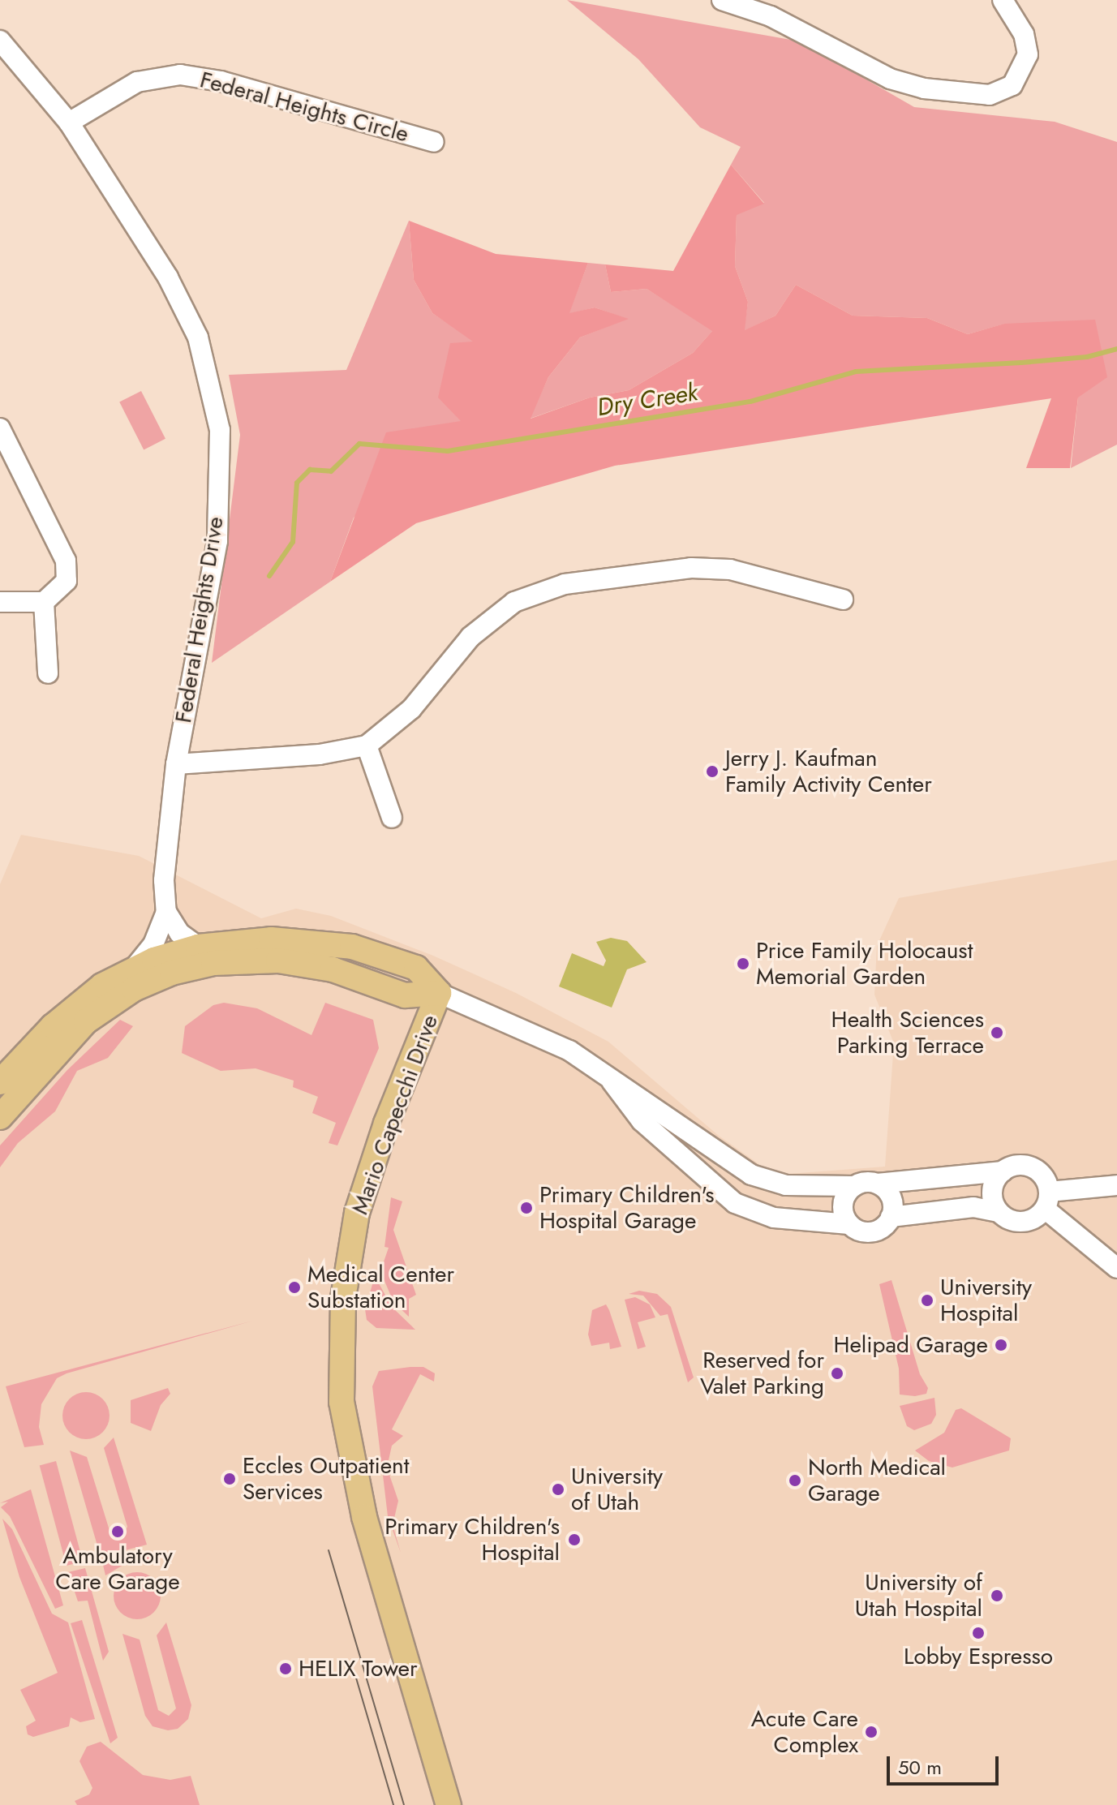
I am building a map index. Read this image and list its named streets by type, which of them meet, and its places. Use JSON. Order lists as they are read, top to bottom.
{
  "streets": {
    "main road": ["Mario Capecchi Drive"],
    "street": ["Federal Heights Circle", "Federal Heights Drive"]
  },
  "crossings": [
    ["Federal Heights Circle", "Federal Heights Drive"]
  ],
  "water": ["Dry Creek"],
  "places": [
    "Jerry J. Kaufman Family Activity Center",
    "Price Family Holocaust Memorial Garden",
    "Health Sciences Parking Terrace",
    "Primary Children's Hospital Garage",
    "Medical Center Substation",
    "University Hospital",
    "Helipad Garage",
    "Reserved for Valet Parking",
    "Eccles Outpatient Services",
    "North Medical Garage",
    "University of Utah",
    "Ambulatory Care Garage",
    "Primary Children's Hospital",
    "University of Utah Hospital",
    "Lobby Espresso",
    "HELIX Tower",
    "Acute Care Complex"
  ],
  "scale_bar": "50 m"
}
